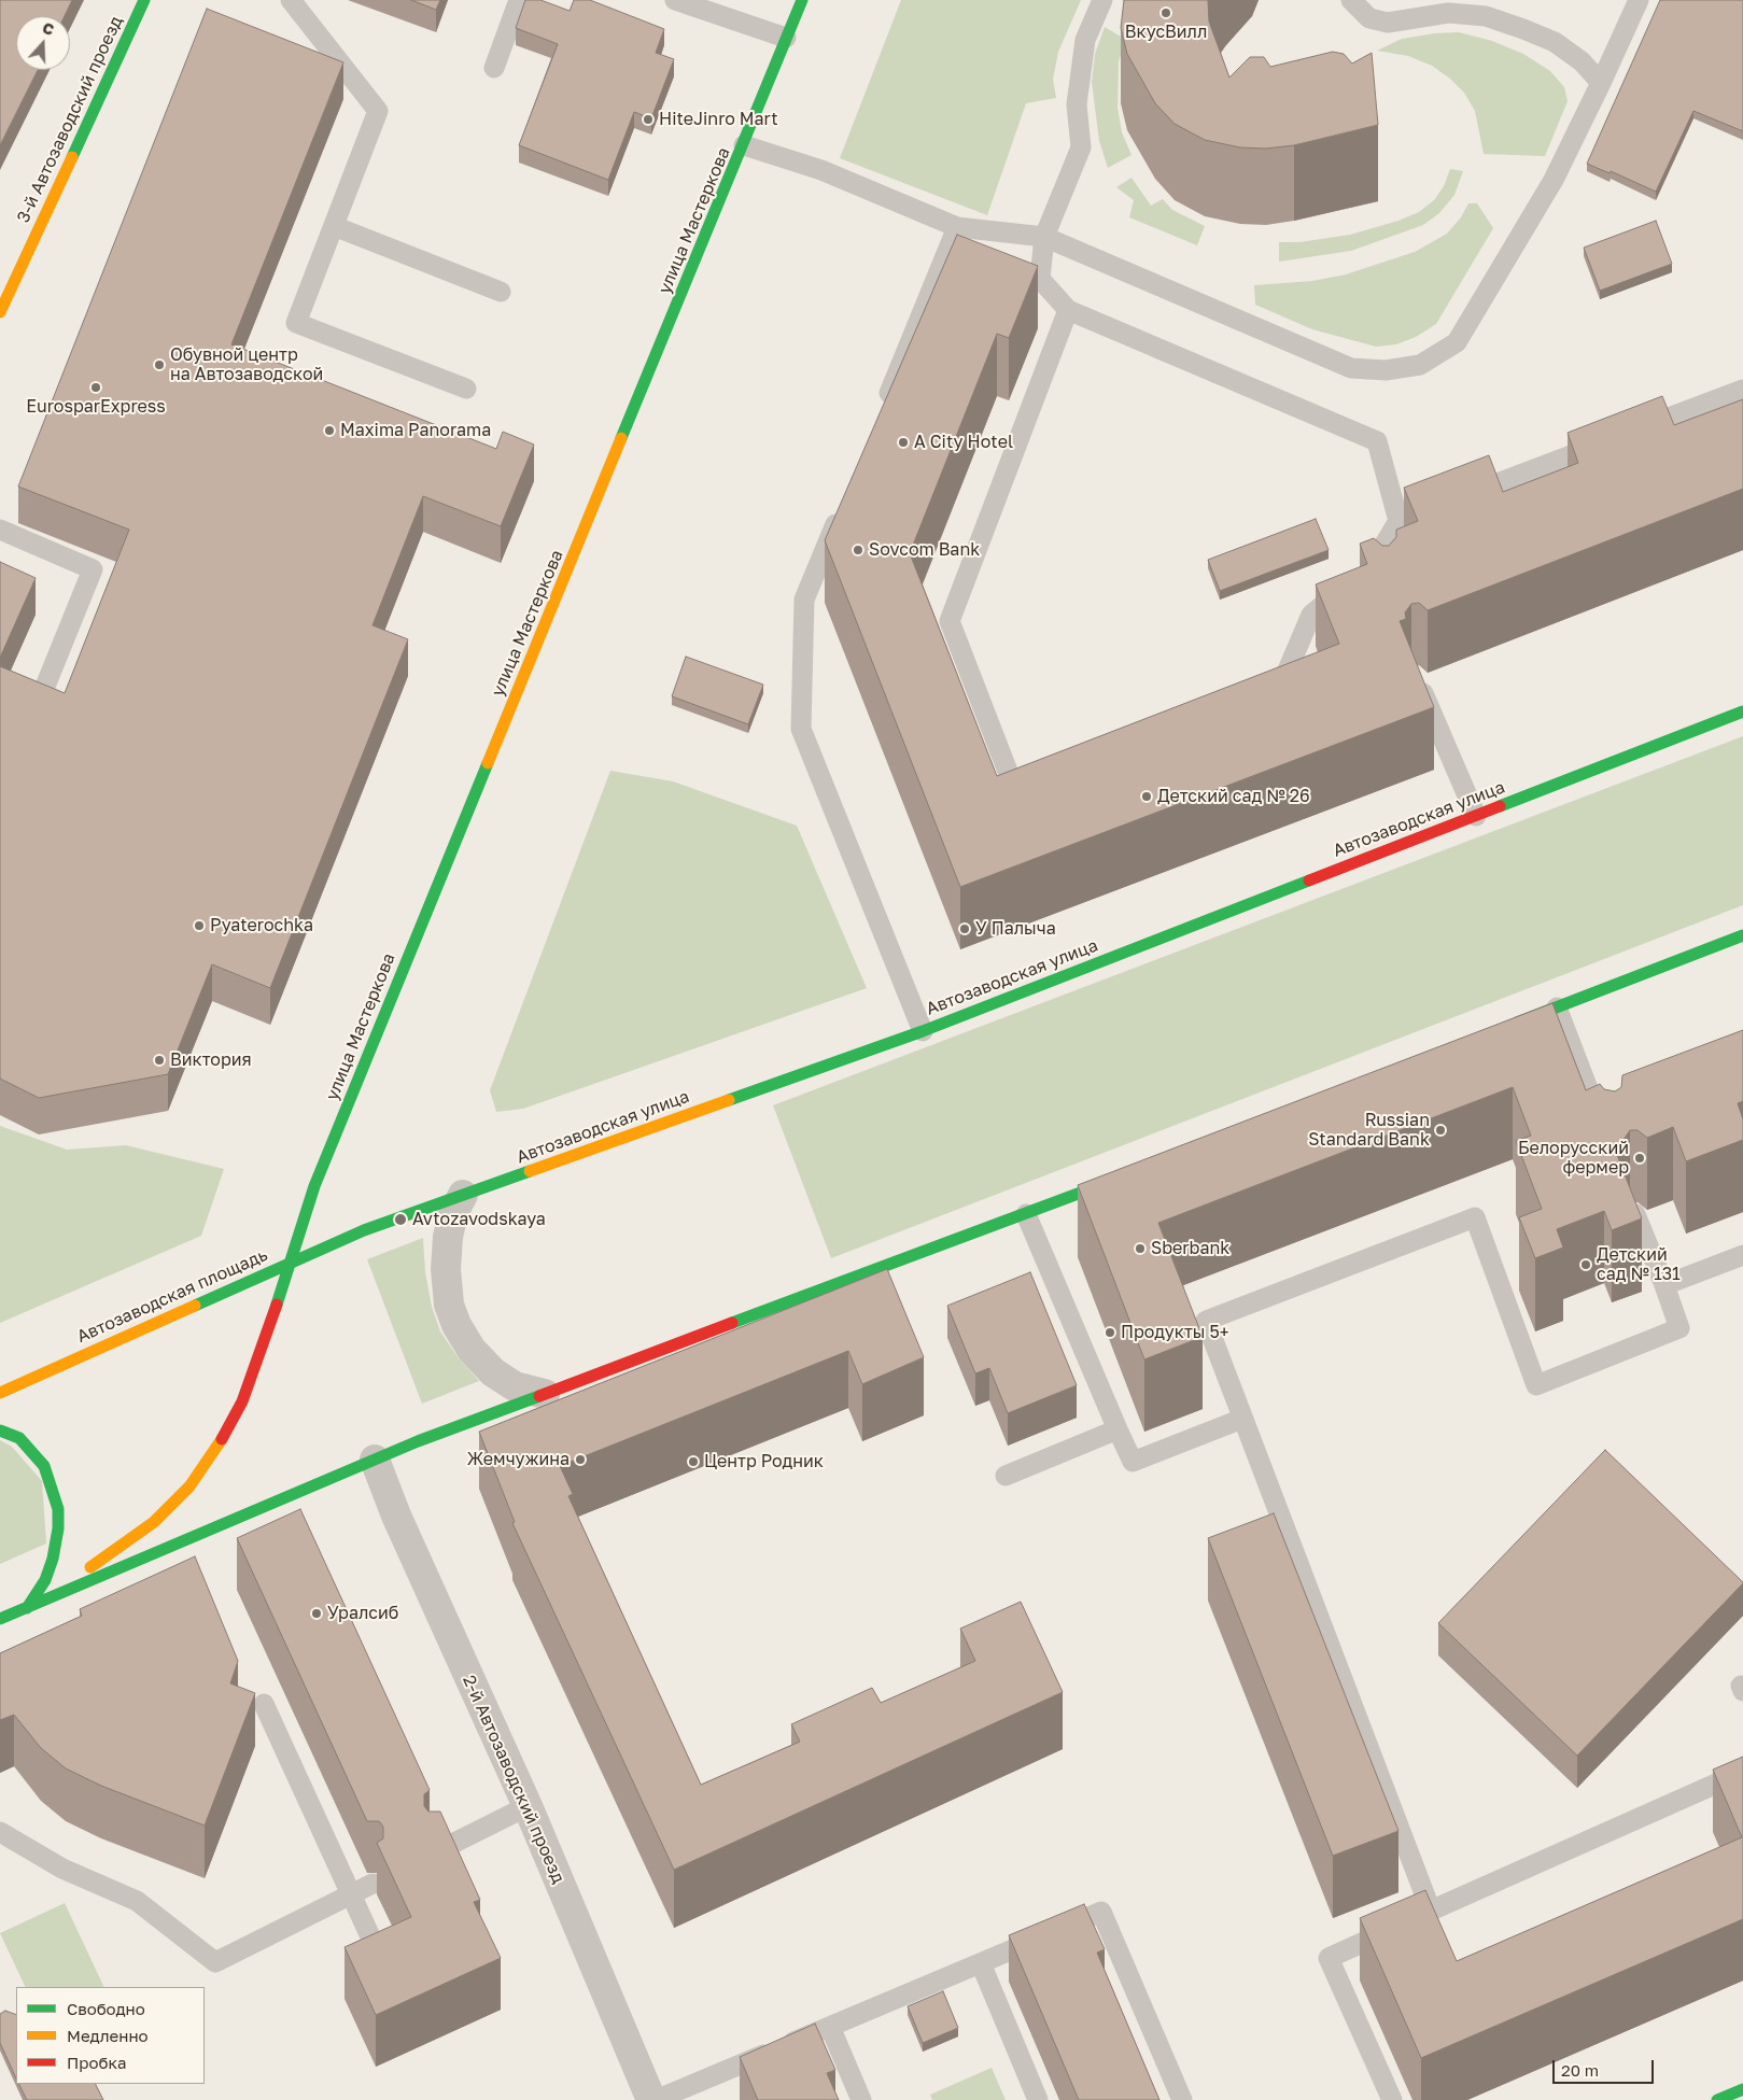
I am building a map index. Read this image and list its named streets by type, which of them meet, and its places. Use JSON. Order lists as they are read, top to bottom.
{
  "streets": {
    "main road": [
      "3-й Автозаводский проезд",
      "улица Мастеркова",
      "Автозаводская улица",
      "Автозаводская площадь"
    ],
    "street": ["2-й Автозаводский проезд"]
  },
  "crossings": [
    ["улица Мастеркова", "Автозаводская улица"],
    ["улица Мастеркова", "Автозаводская площадь"],
    ["Автозаводская улица", "Автозаводская площадь"],
    ["Автозаводская площадь", "2-й Автозаводский проезд"]
  ],
  "places": [
    "ВкусВилл",
    "HiteJinro Mart",
    "Обувной центр на Автозаводской",
    "EurosparExpress",
    "Maxima Panorama",
    "A City Hotel",
    "Sovcom Bank",
    "Детский сад № 26",
    "Pyaterochka",
    "У Палыча",
    "Виктория",
    "Russian Standard Bank",
    "Белорусский фермер",
    "Avtozavodskaya",
    "Sberbank",
    "Детский сад № 131",
    "Продукты 5+",
    "Жемчужина",
    "Центр Родник",
    "Уралсиб"
  ],
  "legend": ["Свободно", "Медленно", "Пробка"],
  "scale_bar": "20 m",
  "north": "top"
}
